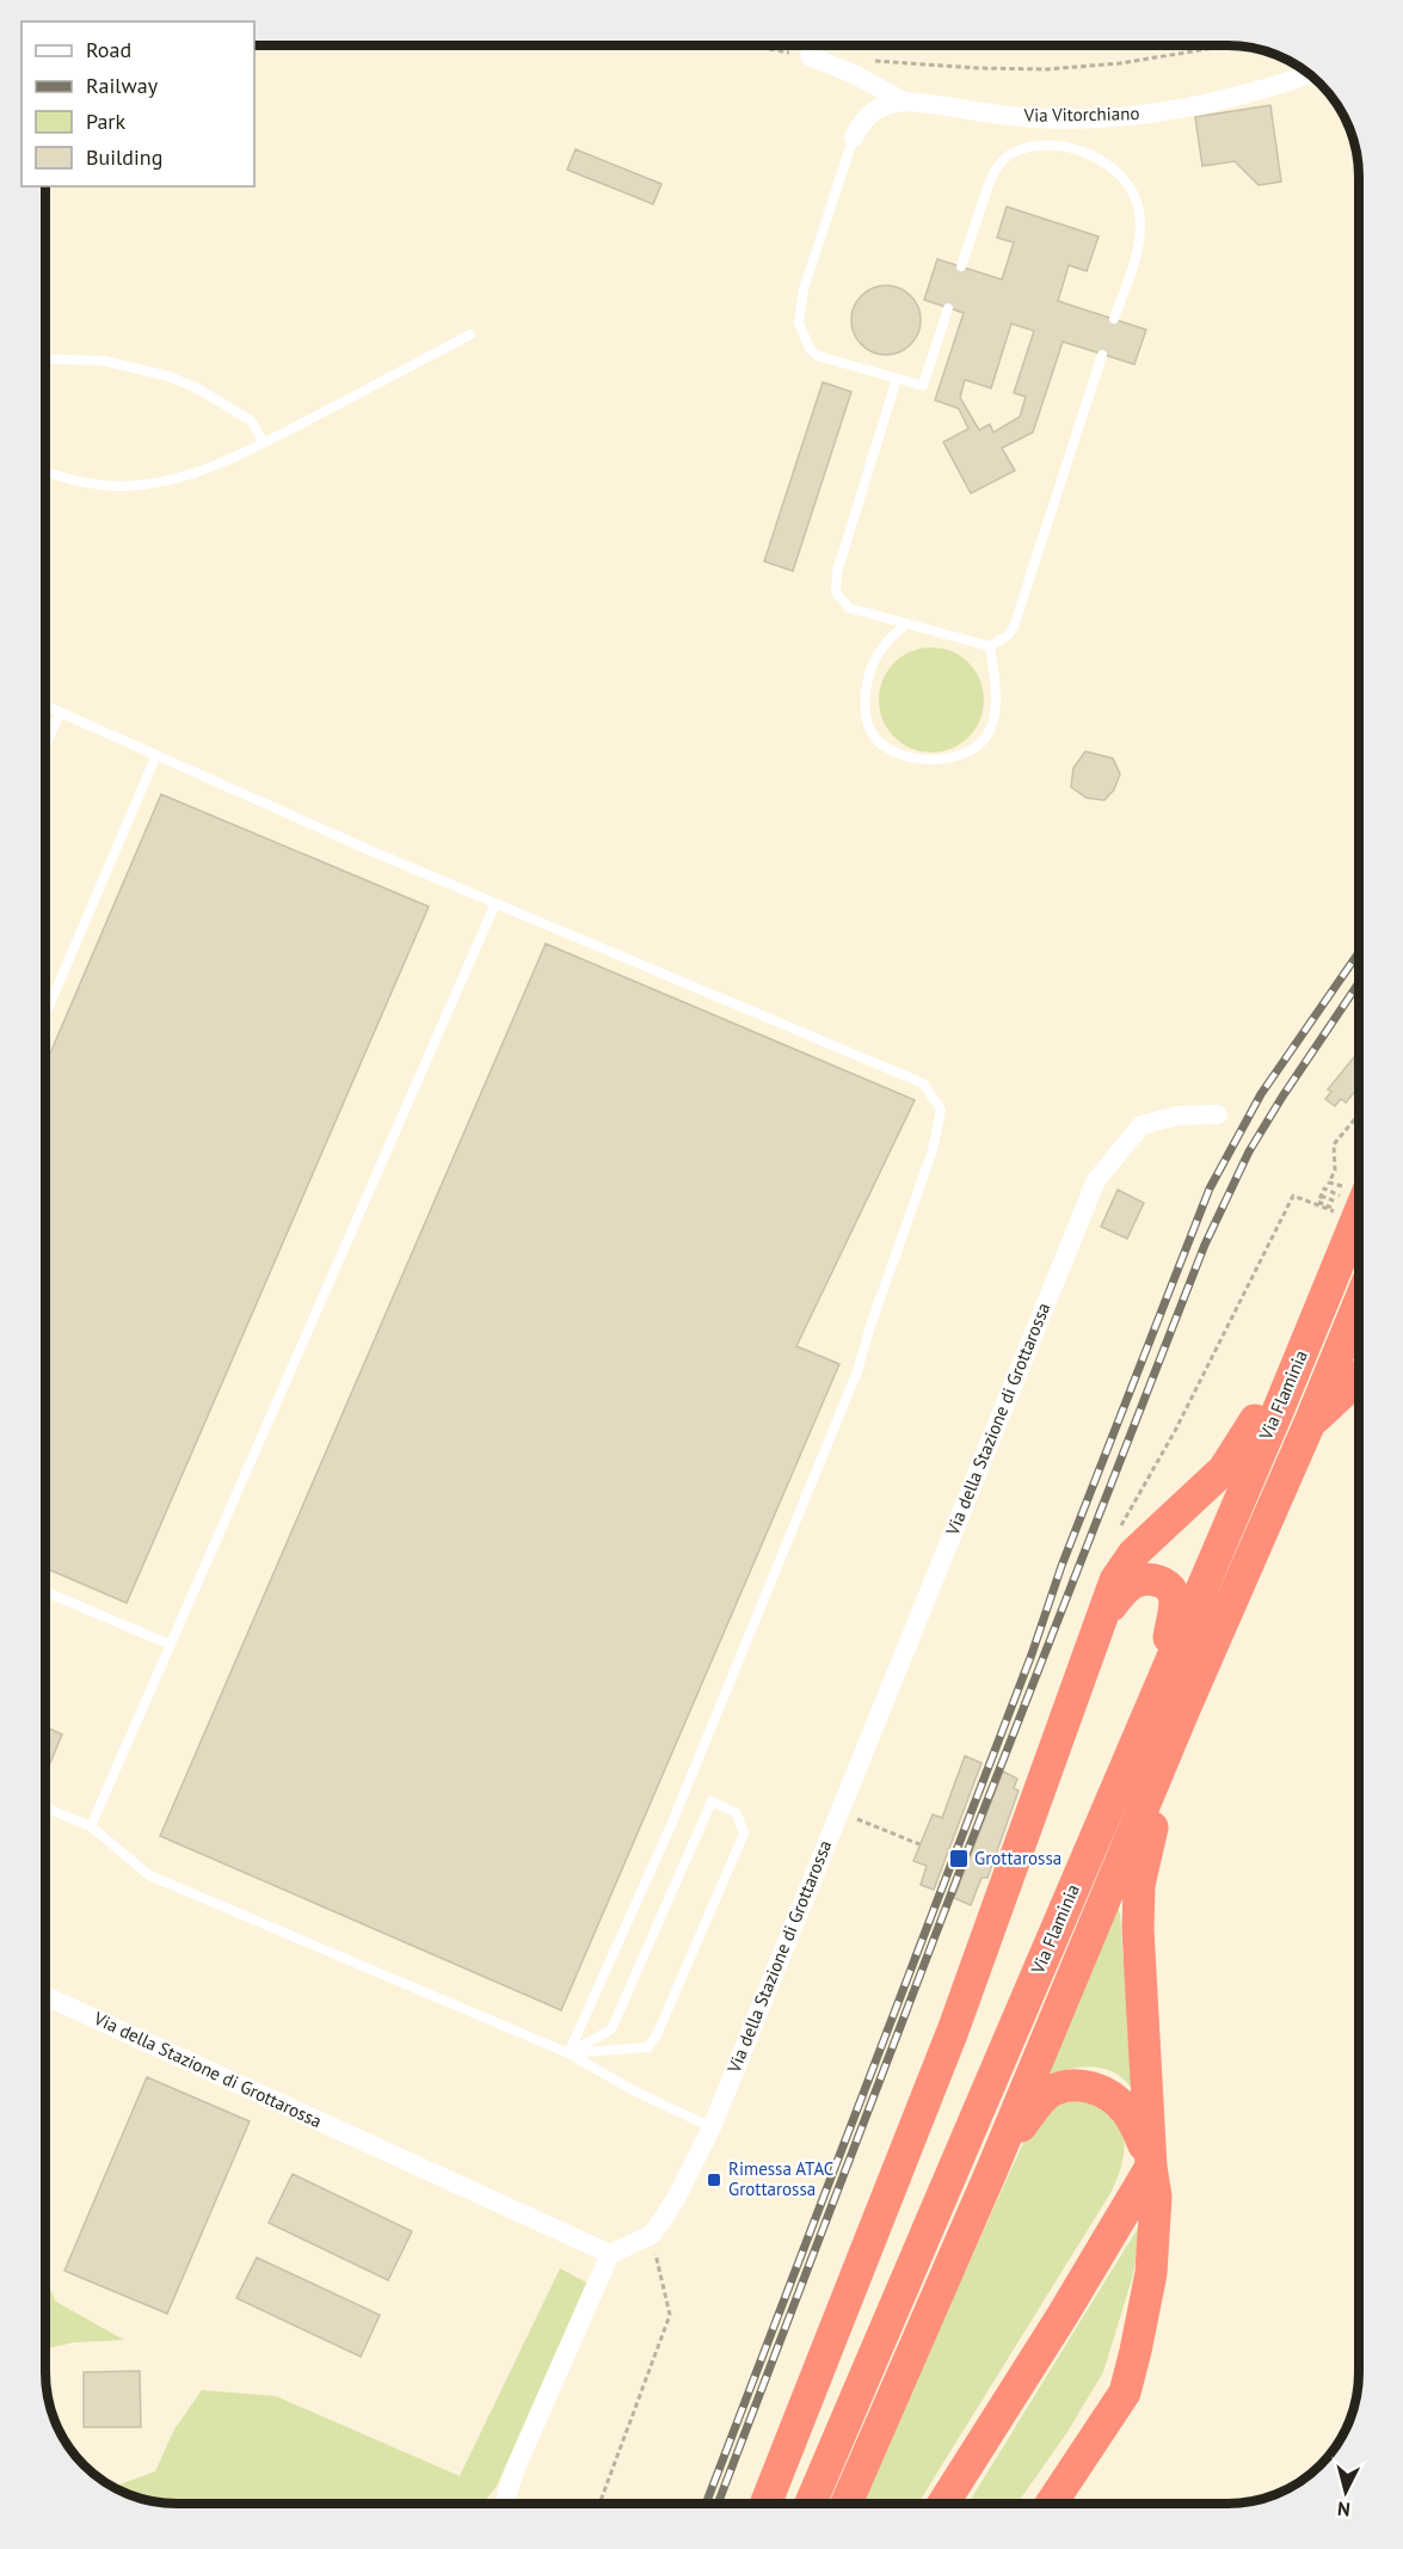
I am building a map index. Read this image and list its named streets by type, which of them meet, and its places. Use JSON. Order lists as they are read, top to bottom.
{
  "streets": {
    "highway": ["Via Flaminia"],
    "street": ["Via Vitorchiano", "Via della Stazione di Grottarossa"]
  },
  "places": {
    "transit": ["Grottarossa", "Rimessa ATAC Grottarossa"]
  },
  "legend": [
    "Road",
    "Railway",
    "Park",
    "Building"
  ],
  "north": "bottom"
}
